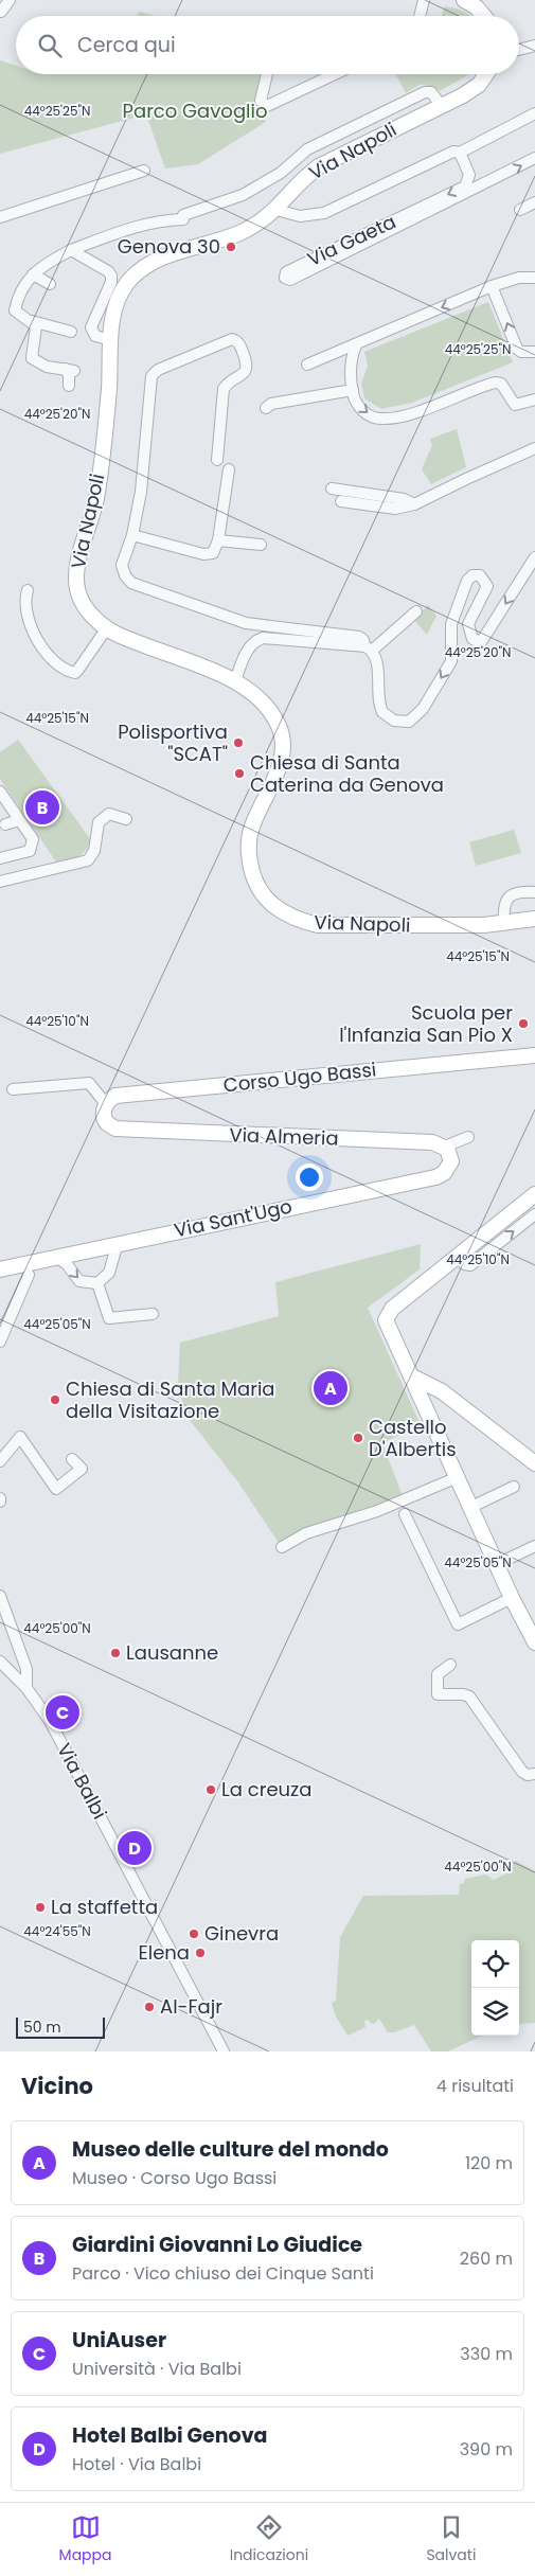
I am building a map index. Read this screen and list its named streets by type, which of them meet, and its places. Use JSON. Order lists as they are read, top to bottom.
{
  "streets": {
    "street": [
      "Via Napoli",
      "Via Gaeta",
      "Corso Ugo Bassi",
      "Via Almeria",
      "Via Sant'Ugo",
      "Via Balbi"
    ]
  },
  "crossings": [
    ["Via Napoli", "Via Gaeta"],
    ["Corso Ugo Bassi", "Via Almeria"],
    ["Via Almeria", "Via Sant'Ugo"]
  ],
  "parks": ["Parco Gavoglio"],
  "places": [
    "Genova 30",
    "Polisportiva \"SCAT\"",
    "Chiesa di Santa Caterina da Genova",
    "Scuola per l'Infanzia San Pio X",
    "Chiesa di Santa Maria della Visitazione",
    "Castello D'Albertis",
    "Lausanne",
    "La creuza",
    "La staffetta",
    "Ginevra",
    "Elena",
    "Al-Fajr"
  ],
  "scale_bar": "50 m",
  "page": {
    "search": "Cerca qui",
    "pins": [
      "B",
      "A",
      "C",
      "D"
    ],
    "scale": "50 m",
    "heading": ["Vicino", "4 risultati"],
    "list": [
      {
        "mark": "A",
        "name": "Museo delle culture del mondo",
        "note": "Museo · Corso Ugo Bassi",
        "value": "120 m"
      },
      {
        "mark": "B",
        "name": "Giardini Giovanni Lo Giudice",
        "note": "Parco · Vico chiuso dei Cinque Santi",
        "value": "260 m"
      },
      {
        "mark": "C",
        "name": "UniAuser",
        "note": "Università · Via Balbi",
        "value": "330 m"
      },
      {
        "mark": "D",
        "name": "Hotel Balbi Genova",
        "note": "Hotel · Via Balbi",
        "value": "390 m"
      }
    ],
    "nav": ["Mappa", "Indicazioni", "Salvati"]
  },
  "coordinates": [
    "44°25'25\"N",
    "44°25'20\"N",
    "44°25'15\"N",
    "44°25'10\"N",
    "44°25'05\"N",
    "44°25'00\"N",
    "44°24'55\"N"
  ]
}
